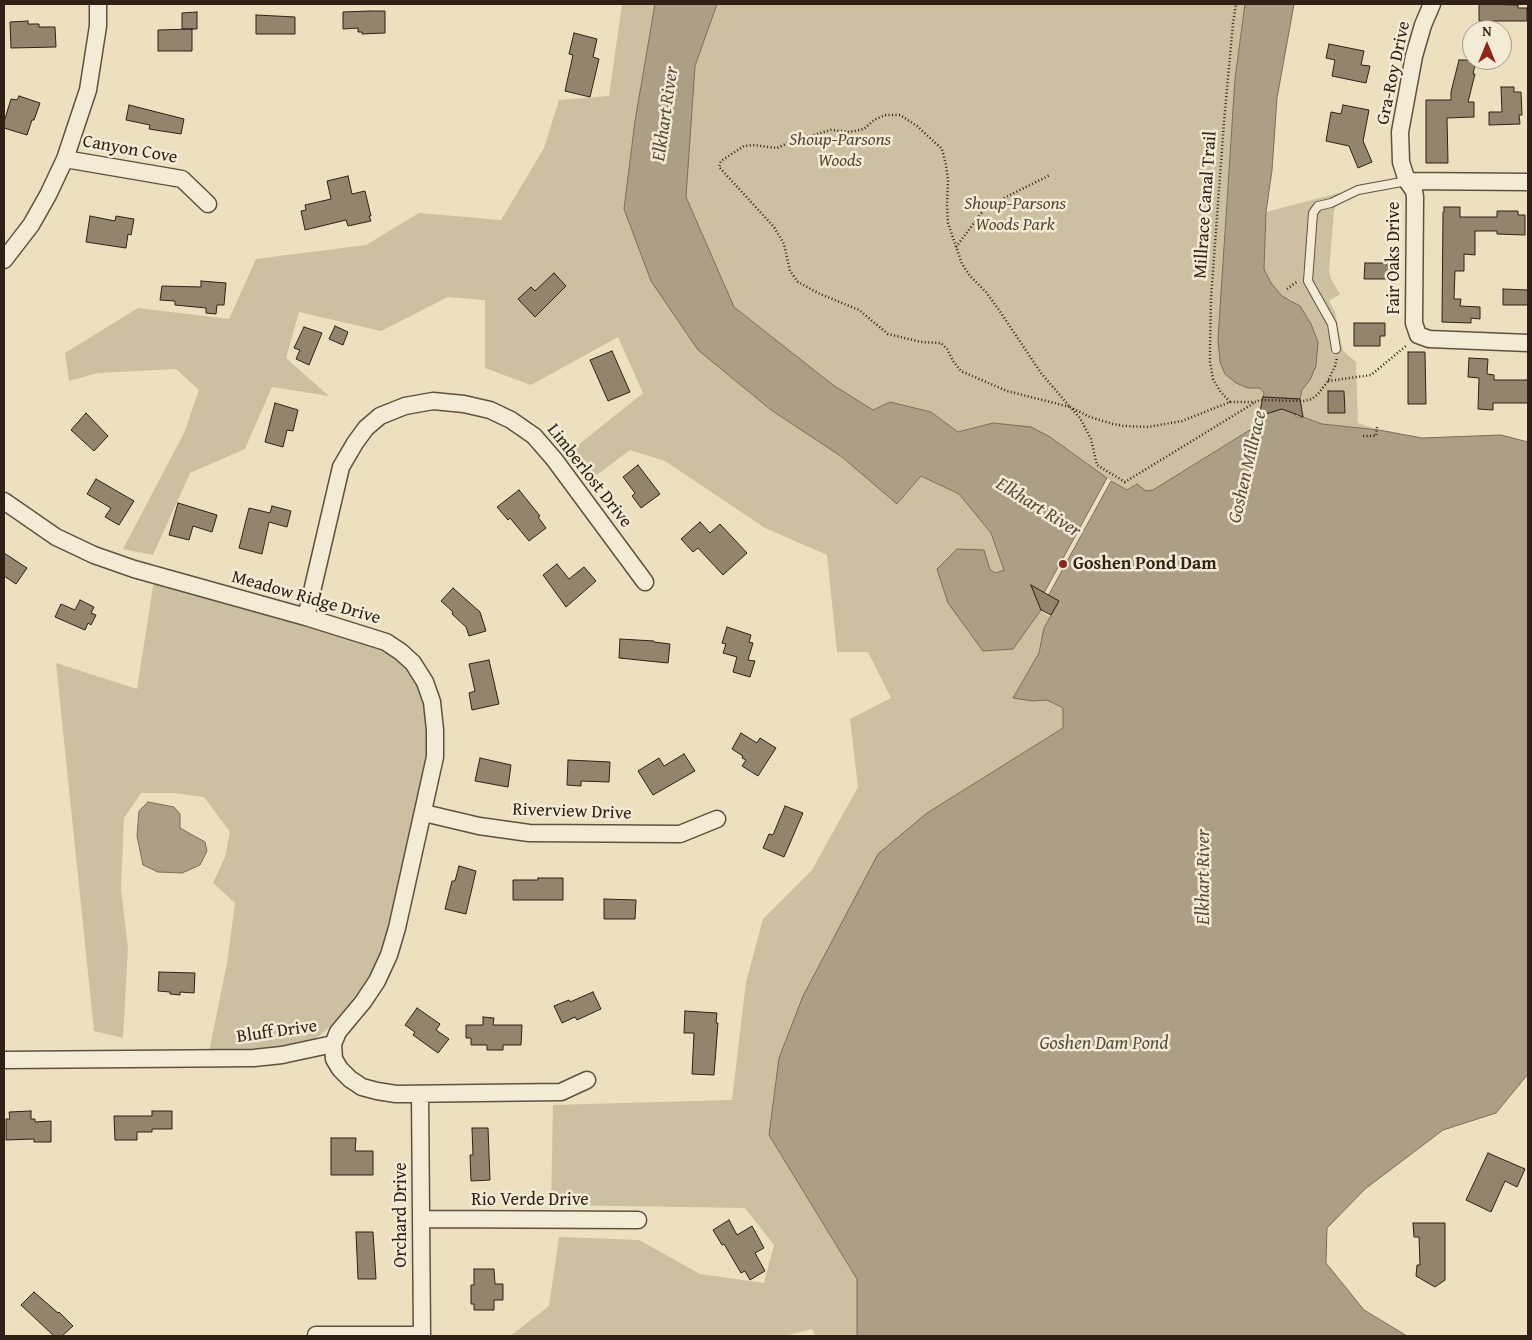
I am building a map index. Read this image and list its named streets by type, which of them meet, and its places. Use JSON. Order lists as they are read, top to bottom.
{
  "streets": {
    "street": [
      "Gra-Roy Drive",
      "Canyon Cove",
      "Fair Oaks Drive",
      "Limberlost Drive",
      "Meadow Ridge Drive",
      "Riverview Drive",
      "Bluff Drive",
      "Rio Verde Drive",
      "Orchard Drive"
    ],
    "path": ["Millrace Canal Trail"]
  },
  "crossings": [
    ["Gra-Roy Drive", "Fair Oaks Drive"],
    ["Limberlost Drive", "Meadow Ridge Drive"],
    ["Meadow Ridge Drive", "Riverview Drive"],
    ["Meadow Ridge Drive", "Bluff Drive"],
    ["Bluff Drive", "Orchard Drive"],
    ["Rio Verde Drive", "Orchard Drive"]
  ],
  "water": ["Elkhart River", "Goshen Millrace", "Goshen Dam Pond"],
  "parks": ["Shoup-Parsons Woods", "Shoup-Parsons Woods Park"],
  "places": ["Goshen Pond Dam"],
  "north": "top"
}
